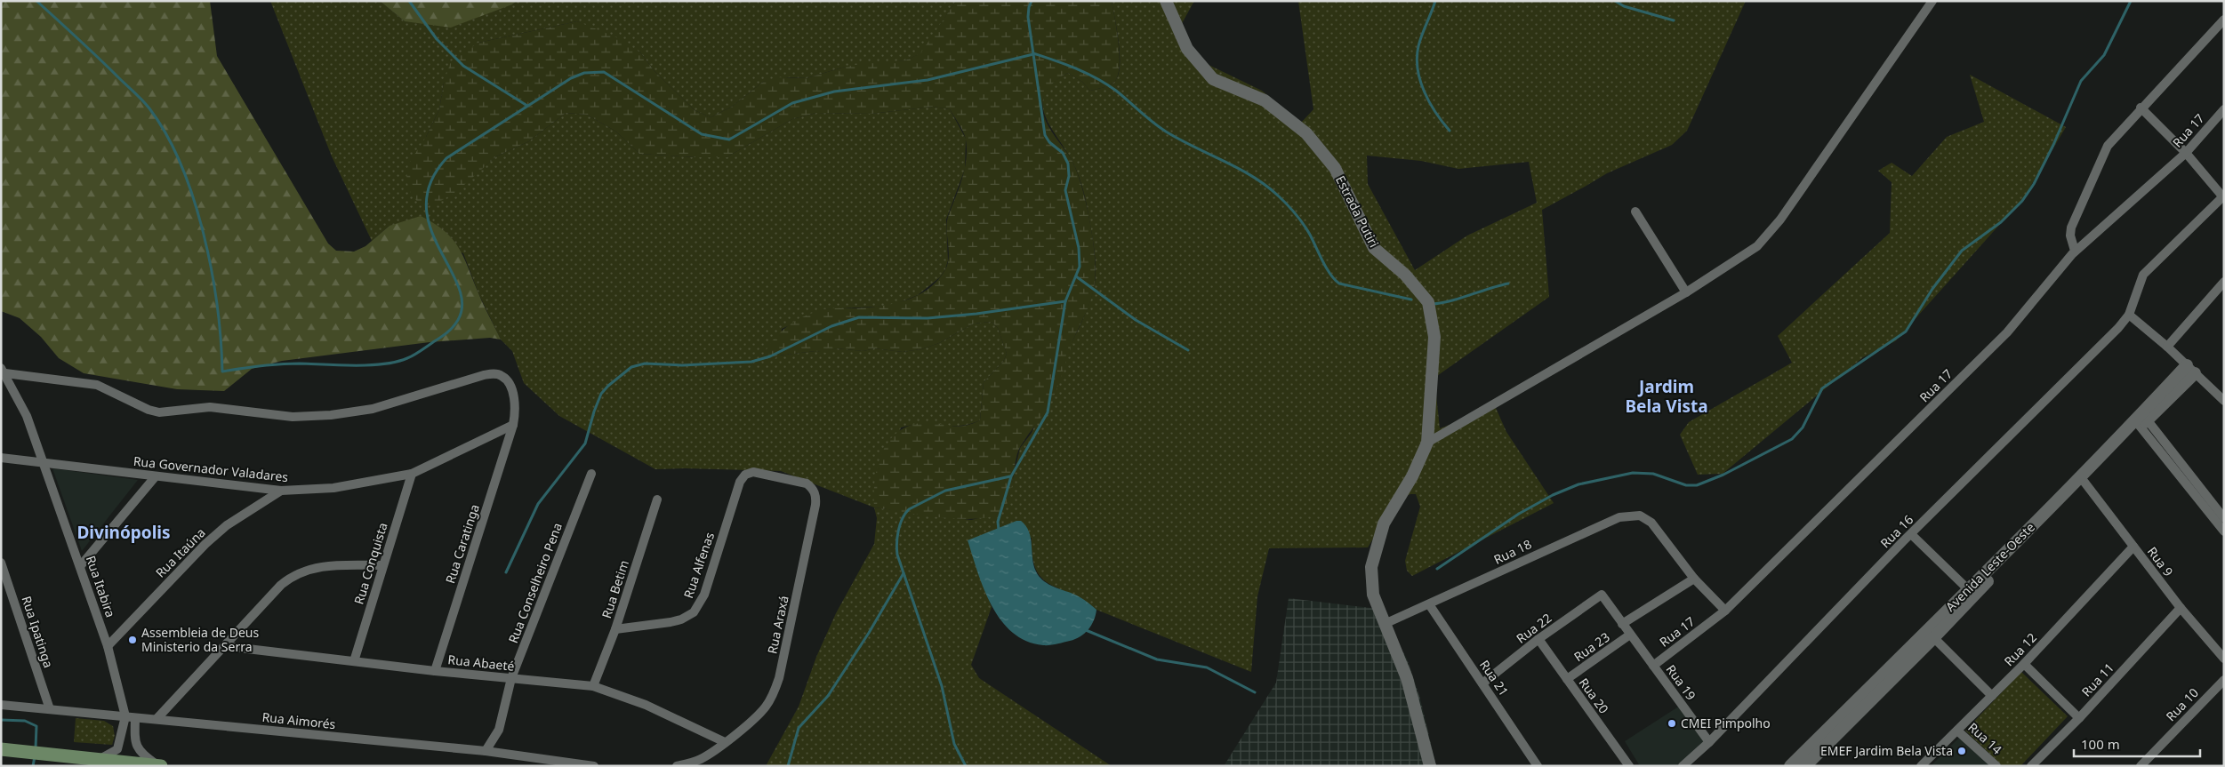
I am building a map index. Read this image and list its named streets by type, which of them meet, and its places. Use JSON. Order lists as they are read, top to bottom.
{
  "streets": {
    "street": [
      "Rua 17",
      "Estrada Putiri",
      "Rua Governador Valadares",
      "Rua 16",
      "Rua Caratinga",
      "Rua 18",
      "Rua Itaúna",
      "Rua 9",
      "Rua Conquista",
      "Rua Alfenas",
      "Avenida Leste-Oeste",
      "Rua Conselheiro Pena",
      "Rua Itabira",
      "Rua Betim",
      "Rua Araxá",
      "Rua 22",
      "Rua Ipatinga",
      "Rua 23",
      "Rua 12",
      "Rua Abaeté",
      "Rua 21",
      "Rua 11",
      "Rua 19",
      "Rua 20",
      "Rua 10",
      "Rua Aimorés",
      "Rua 14"
    ]
  },
  "crossings": [
    ["Rua 17", "Rua 19"],
    ["Estrada Putiri", "Rua 18"],
    ["Rua Governador Valadares", "Rua Caratinga"],
    ["Rua Governador Valadares", "Rua Itaúna"],
    ["Rua Governador Valadares", "Rua Conquista"],
    ["Rua Governador Valadares", "Rua Itabira"],
    ["Rua 16", "Rua 19"],
    ["Rua Caratinga", "Rua Itabira"],
    ["Rua Caratinga", "Rua Abaeté"],
    ["Rua 18", "Rua 21"],
    ["Rua Itaúna", "Rua Itabira"],
    ["Rua 9", "Avenida Leste-Oeste"],
    ["Rua 9", "Rua 12"],
    ["Rua 9", "Rua 11"],
    ["Rua Conquista", "Rua Abaeté"],
    ["Rua Alfenas", "Rua Betim"],
    ["Rua Alfenas", "Rua Araxá"],
    ["Rua Conselheiro Pena", "Rua Abaeté"],
    ["Rua Conselheiro Pena", "Rua Aimorés"],
    ["Rua Itabira", "Rua Aimorés"],
    ["Rua Betim", "Rua Abaeté"],
    ["Rua Araxá", "Rua Abaeté"],
    ["Rua 22", "Rua 21"],
    ["Rua 22", "Rua 19"],
    ["Rua 22", "Rua 20"],
    ["Rua Ipatinga", "Rua Aimorés"],
    ["Rua 23", "Rua 19"],
    ["Rua 23", "Rua 20"],
    ["Rua 12", "Rua 14"]
  ],
  "districts": ["Jardim Bela Vista", "Divinópolis"],
  "places": ["Assembleia de Deus Ministerio da Serra", "CMEI Pimpolho", "EMEF Jardim Bela Vista"],
  "scale_bar": "100 m"
}
